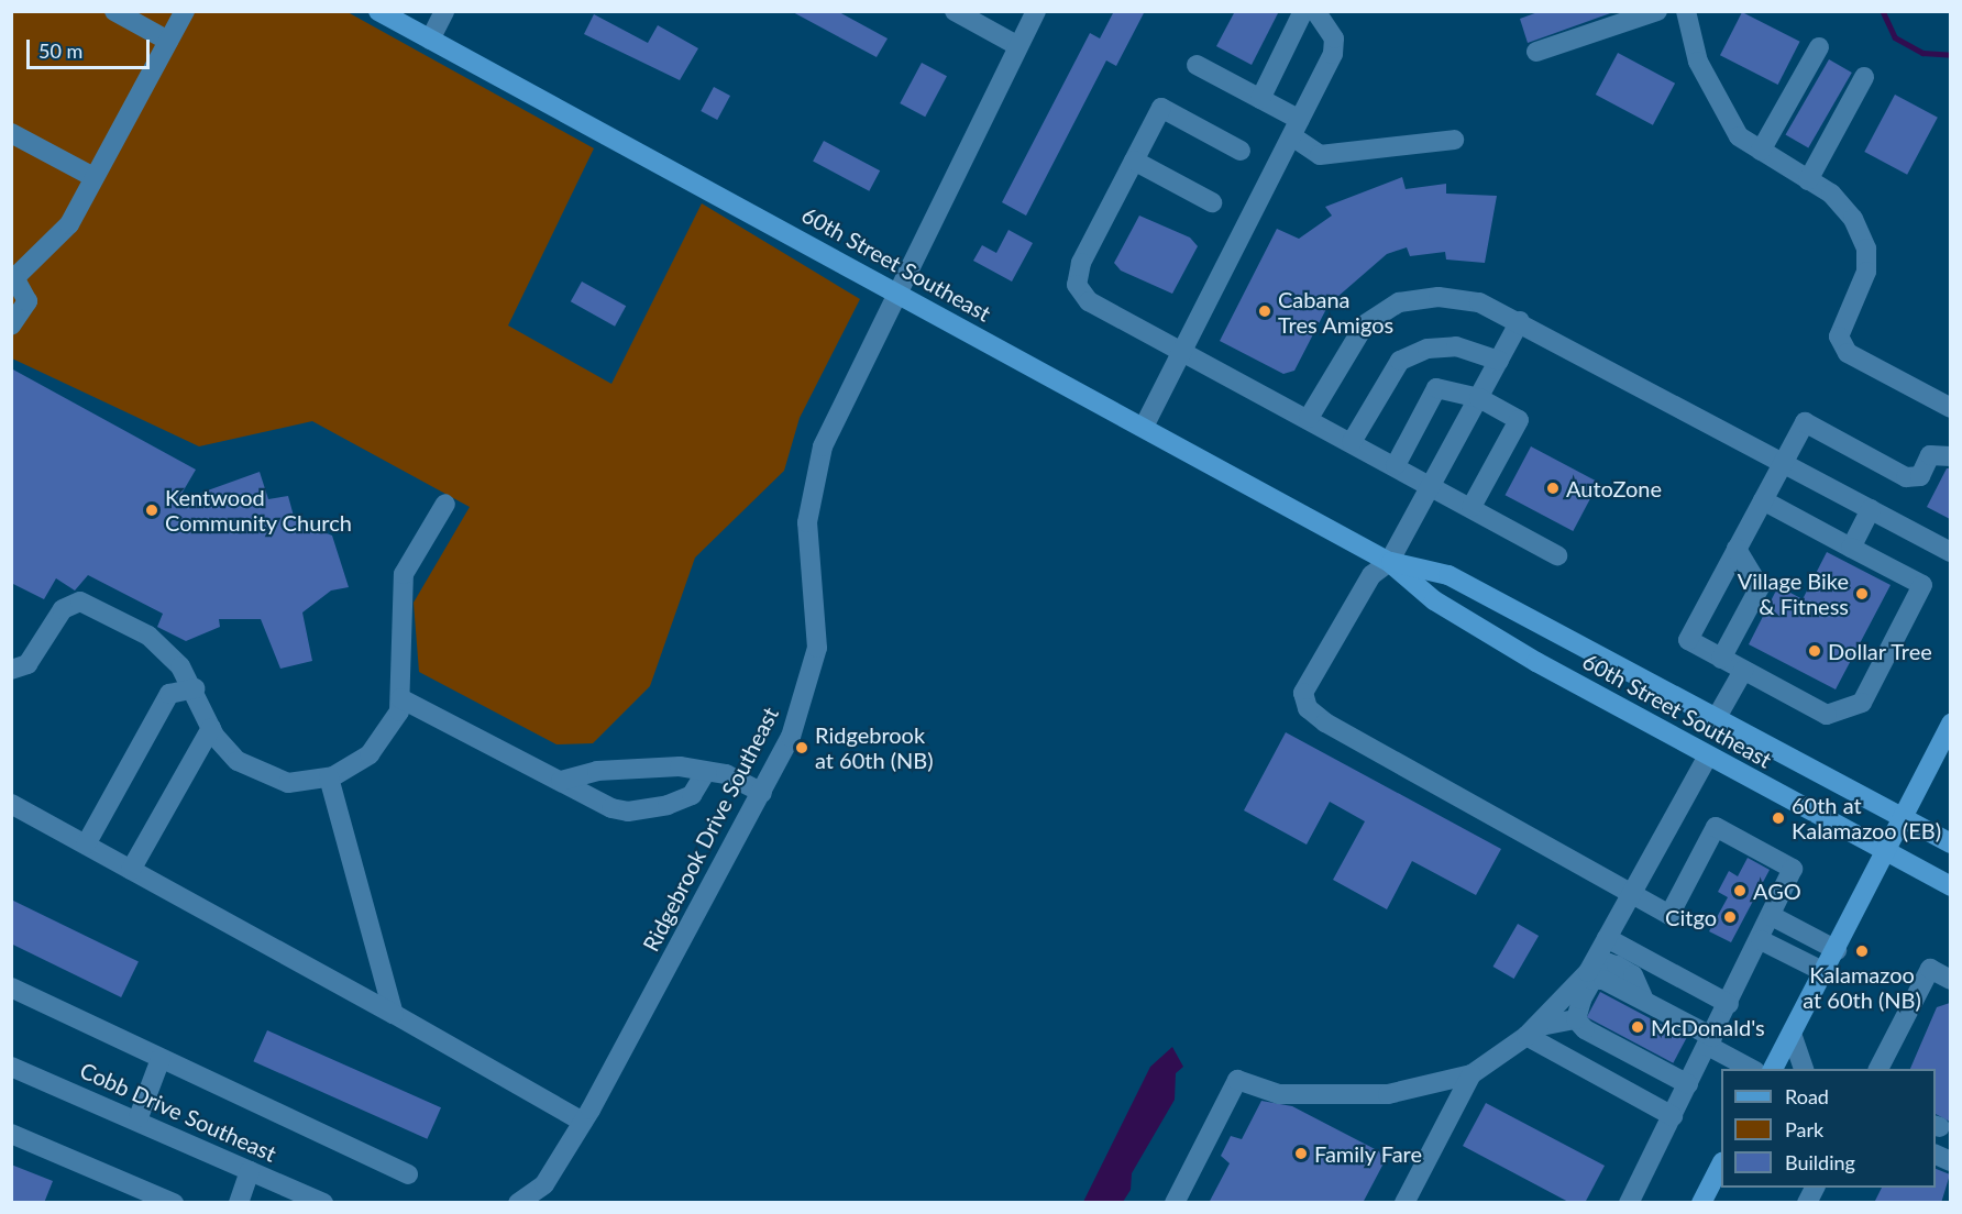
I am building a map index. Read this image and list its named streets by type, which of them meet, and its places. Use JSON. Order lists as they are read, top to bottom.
{
  "streets": {
    "main road": ["60th Street Southeast"],
    "street": ["Ridgebrook Drive Southeast", "Cobb Drive Southeast"]
  },
  "crossings": [
    ["60th Street Southeast", "Ridgebrook Drive Southeast"]
  ],
  "places": [
    "Cabana Tres Amigos",
    "AutoZone",
    "Kentwood Community Church",
    "Village Bike & Fitness",
    "Dollar Tree",
    "Ridgebrook at 60th (NB)",
    "60th at Kalamazoo (EB)",
    "AGO",
    "Citgo",
    "Kalamazoo at 60th (NB)",
    "McDonald's",
    "Family Fare"
  ],
  "legend": ["Road", "Park", "Building"],
  "scale_bar": "50 m"
}
